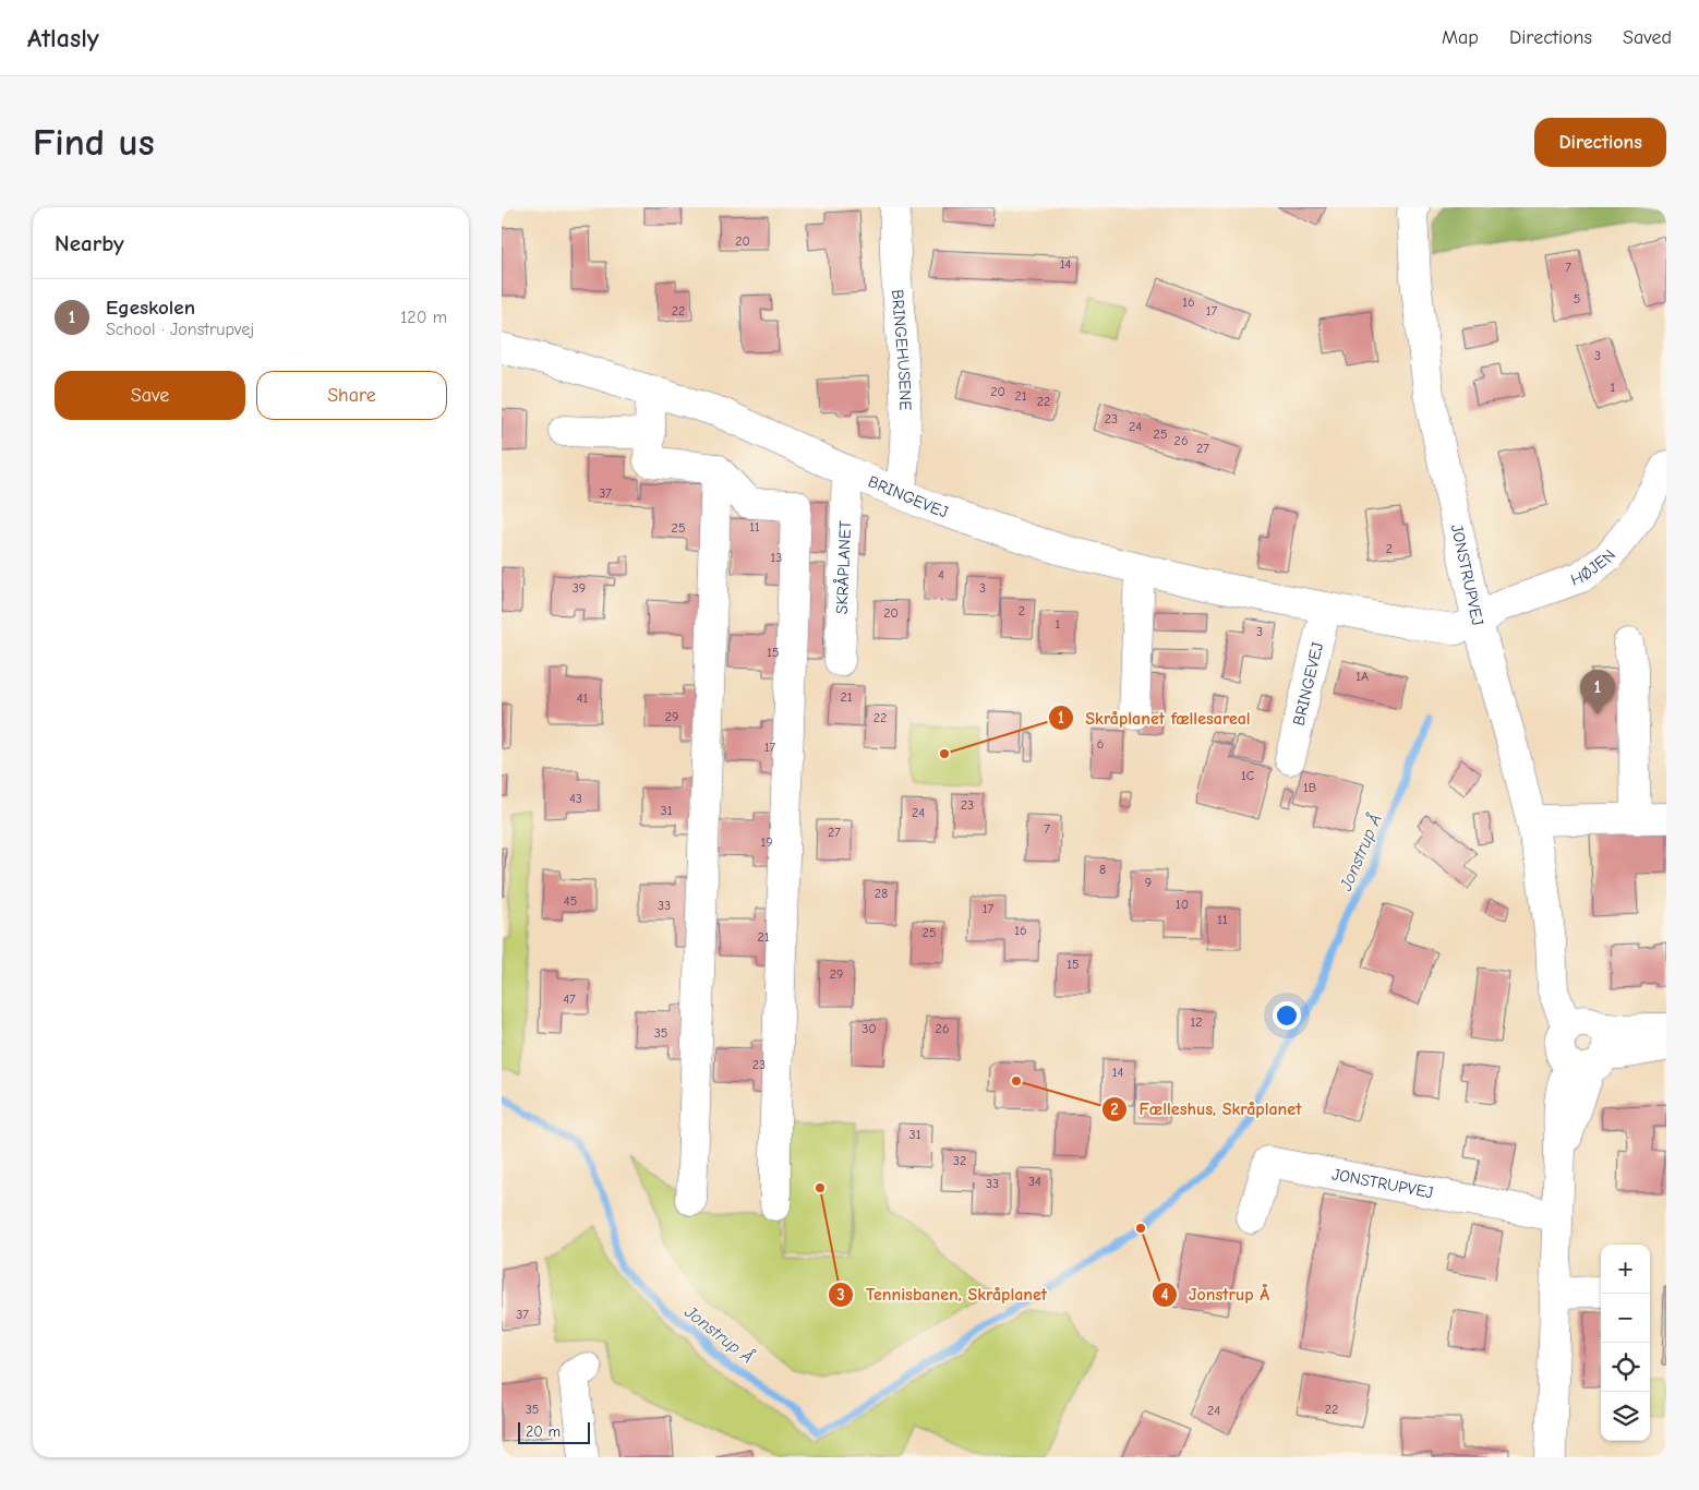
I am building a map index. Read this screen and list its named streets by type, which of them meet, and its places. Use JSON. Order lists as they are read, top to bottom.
{
  "streets": {
    "street": [
      "BRINGEHUSENE",
      "BRINGEVEJ",
      "HØJEN",
      "SKRÅPLANET",
      "JONSTRUPVEJ"
    ]
  },
  "crossings": [
    ["BRINGEHUSENE", "BRINGEVEJ"],
    ["BRINGEVEJ", "HØJEN"],
    ["BRINGEVEJ", "SKRÅPLANET"],
    ["BRINGEVEJ", "JONSTRUPVEJ"],
    ["HØJEN", "JONSTRUPVEJ"]
  ],
  "water": ["Jonstrup Å"],
  "places": [
    "Skråplanet fællesareal",
    "Fælleshus, Skråplanet",
    "Tennisbanen, Skråplanet",
    "Jonstrup Å"
  ],
  "house_numbers": [
    "20",
    "14",
    "7",
    "5",
    "16",
    "22",
    "17",
    "3",
    "1",
    "20",
    "21",
    "22",
    "23",
    "24",
    "25",
    "26",
    "27",
    "37",
    "11",
    "25",
    "2",
    "13",
    "4",
    "39",
    "3",
    "2",
    "20",
    "1",
    "3",
    "15",
    "1A",
    "21",
    "41",
    "29",
    "22",
    "6",
    "17",
    "1C",
    "1B",
    "43",
    "23",
    "31",
    "24",
    "7",
    "27",
    "19",
    "8",
    "9",
    "28",
    "45",
    "10",
    "33",
    "17",
    "11",
    "16",
    "25",
    "21",
    "15",
    "29",
    "47",
    "12",
    "30",
    "26",
    "35",
    "23",
    "14",
    "31",
    "32",
    "34",
    "33",
    "37",
    "35",
    "22",
    "24"
  ],
  "scale_bar": "20 m",
  "page": {
    "header": "Atlasly",
    "nav": ["Map", "Directions", "Saved"],
    "buttons": [
      "Directions",
      ["Save", "Share"]
    ],
    "title": "Find us",
    "heading": "Nearby",
    "list": [
      {
        "mark": "1",
        "name": "Egeskolen",
        "note": "School · Jonstrupvej",
        "value": "120 m"
      }
    ],
    "pins": "1",
    "map_buttons": ["+", "−"],
    "scale": "20 m"
  }
}
